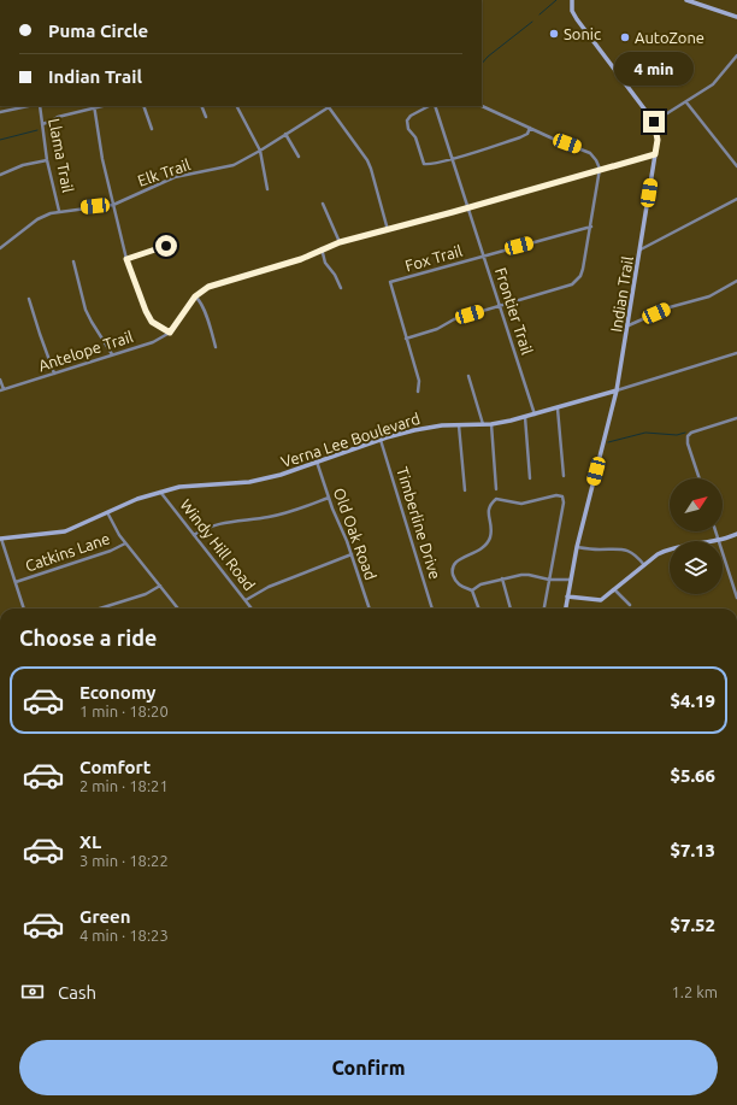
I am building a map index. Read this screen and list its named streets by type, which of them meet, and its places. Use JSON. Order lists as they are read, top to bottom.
{
  "streets": {
    "street": [
      "Llama Trail",
      "Elk Trail",
      "Fox Trail",
      "Indian Trail",
      "Frontier Trail",
      "Antelope Trail",
      "Verna Lee Boulevard",
      "Timberline Drive",
      "Old Oak Road",
      "Windy Hill Road",
      "Catkins Lane"
    ]
  },
  "crossings": [
    ["Llama Trail", "Elk Trail"],
    ["Fox Trail", "Frontier Trail"],
    ["Indian Trail", "Antelope Trail"],
    ["Indian Trail", "Verna Lee Boulevard"],
    ["Frontier Trail", "Antelope Trail"],
    ["Frontier Trail", "Verna Lee Boulevard"],
    ["Verna Lee Boulevard", "Timberline Drive"],
    ["Verna Lee Boulevard", "Old Oak Road"],
    ["Verna Lee Boulevard", "Windy Hill Road"]
  ],
  "places": ["Sonic", "AutoZone"],
  "north": "top right",
  "page": {
    "banner": ["Puma Circle", "Indian Trail"],
    "bubble": "4 min",
    "heading": "Choose a ride",
    "list": [
      {
        "name": "Economy",
        "note": "1 min · 18:20",
        "value": "$4.19"
      },
      {
        "name": "Comfort",
        "note": "2 min · 18:21",
        "value": "$5.66"
      },
      {
        "name": "XL",
        "note": "3 min · 18:22",
        "value": "$7.13"
      },
      {
        "name": "Green",
        "note": "4 min · 18:23",
        "value": "$7.52"
      }
    ],
    "pay": ["Cash", "1.2 km"],
    "buttons": "Confirm"
  }
}
